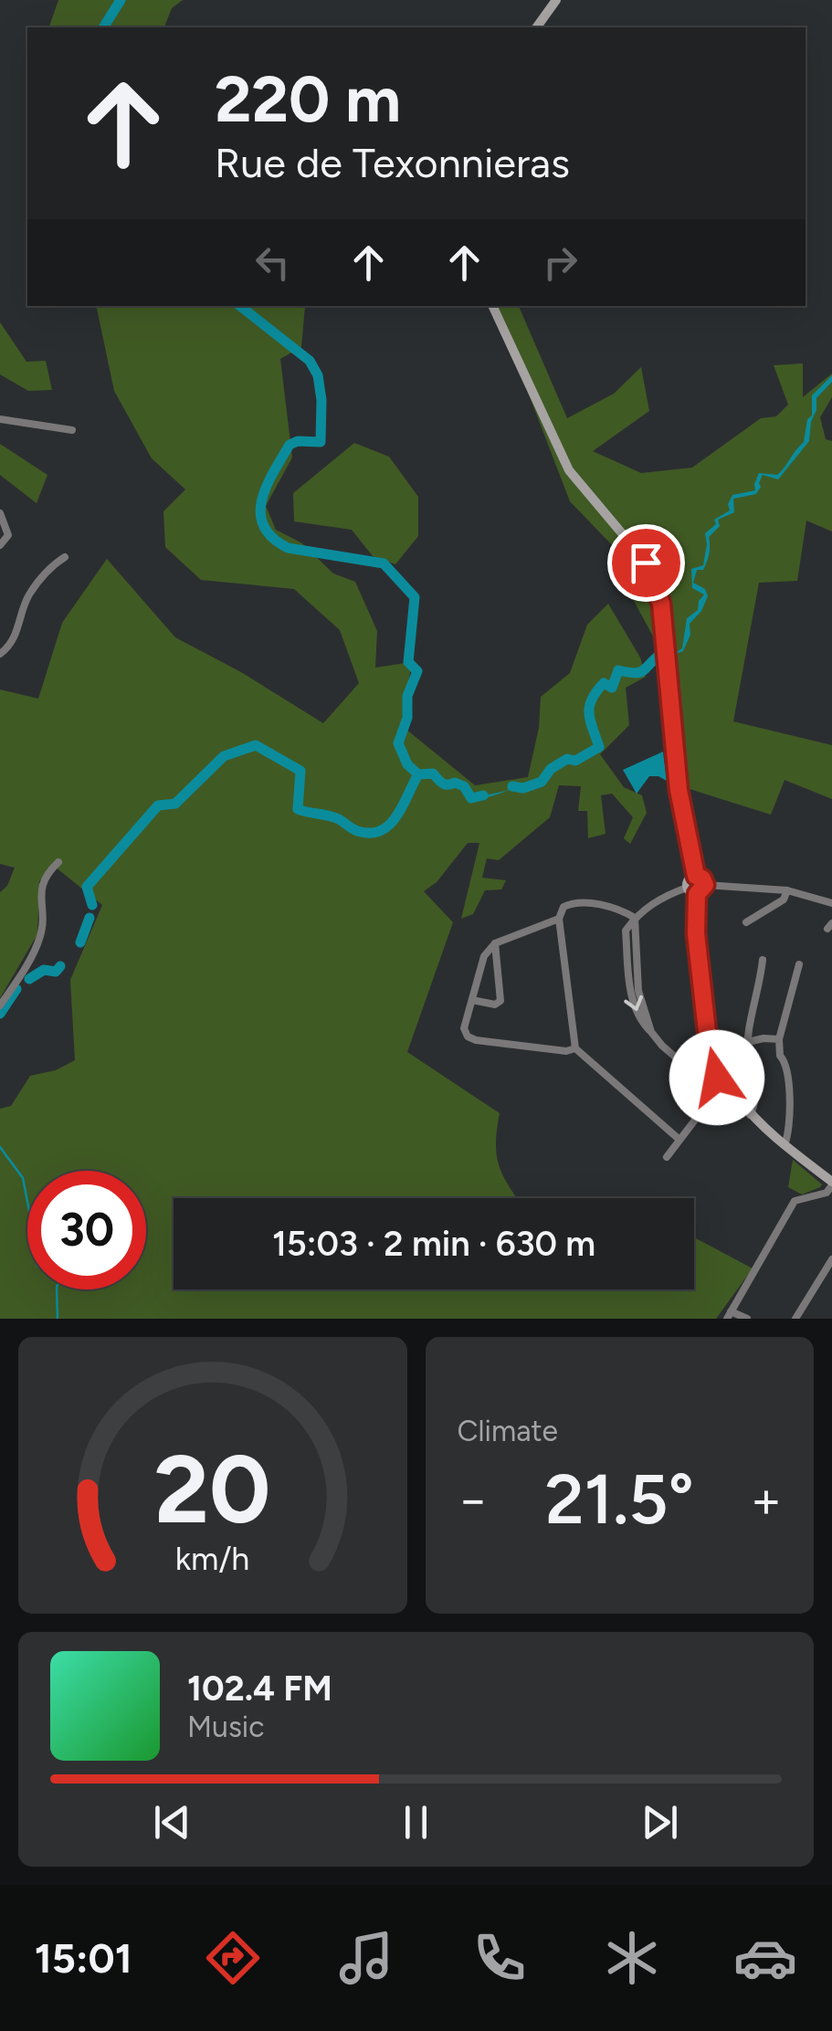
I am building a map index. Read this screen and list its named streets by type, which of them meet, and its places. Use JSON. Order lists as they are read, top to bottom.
{
  "page": {
    "turn": ["220 m", "Rue de Texonnieras"],
    "limit": "30",
    "trip": "15:03 · 2 min · 630 m",
    "tile": "Climate",
    "heat": ["−", "21.5°", "+"],
    "song": ["102.4 FM", "Music"],
    "tabs": "15:01",
    "gauge": ["20", "km/h"]
  }
}
